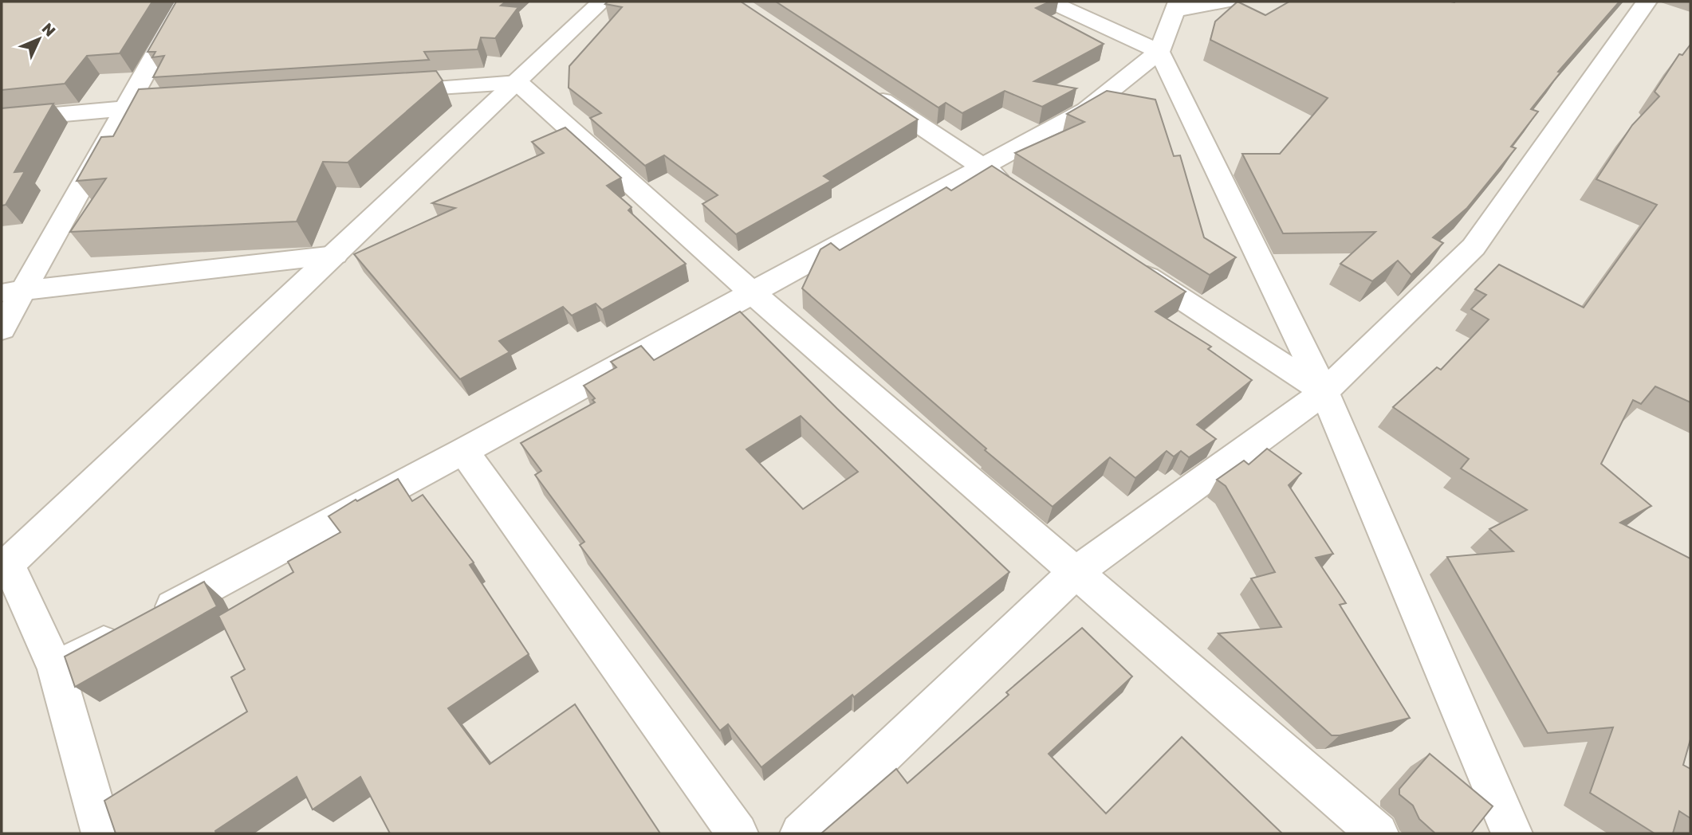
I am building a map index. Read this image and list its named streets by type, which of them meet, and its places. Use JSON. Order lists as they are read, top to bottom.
{
  "north": "top right"
}
